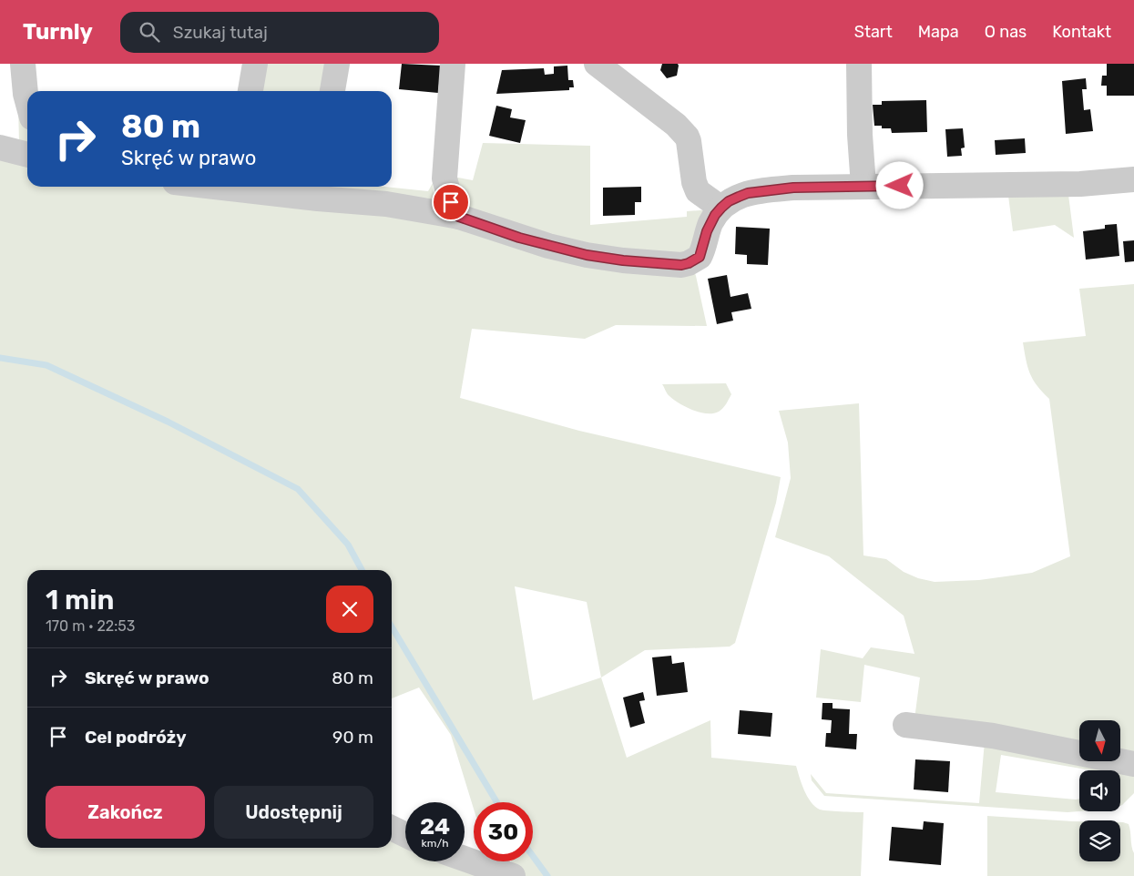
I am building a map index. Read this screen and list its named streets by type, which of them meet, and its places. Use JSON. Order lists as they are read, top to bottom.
{
  "north": "bottom",
  "page": {
    "header": "Turnly",
    "search": "Szukaj tutaj",
    "nav": [
      "Start",
      "Mapa",
      "O nas",
      "Kontakt"
    ],
    "turn": ["80 m", "Skręć w prawo"],
    "heading": ["1 min", "170 m · 22:53"],
    "list": [
      {
        "name": "Skręć w prawo",
        "value": "80 m"
      },
      {
        "name": "Cel podróży",
        "value": "90 m"
      }
    ],
    "buttons": ["Zakończ", "Udostępnij"],
    "speed": "24 km/h",
    "limit": "30"
  }
}
